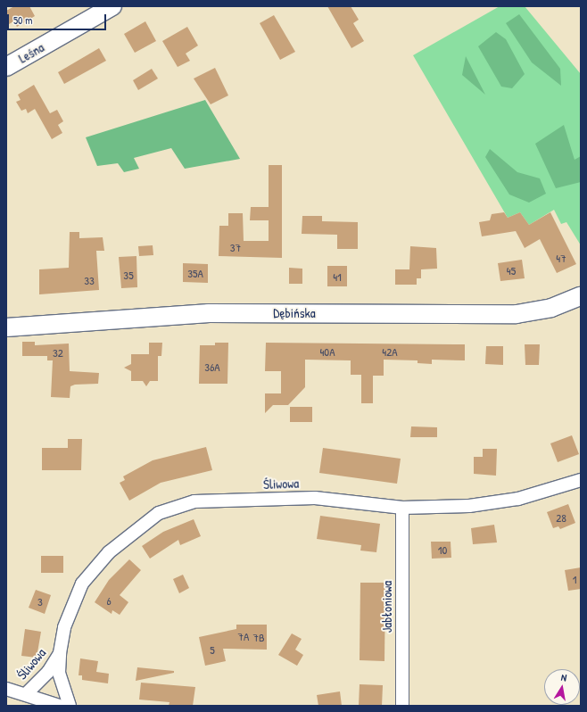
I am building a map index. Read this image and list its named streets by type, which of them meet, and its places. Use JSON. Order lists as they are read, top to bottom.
{
  "streets": {
    "street": [
      "Leśna",
      "Dębińska",
      "Śliwowa",
      "Jabłoniowa"
    ]
  },
  "crossings": [
    ["Śliwowa", "Jabłoniowa"]
  ],
  "house_numbers": [
    "37",
    "47",
    "45",
    "35A",
    "35",
    "41",
    "33",
    "40A",
    "42A",
    "32",
    "36A",
    "28",
    "10",
    "1",
    "6",
    "3",
    "7A",
    "7B",
    "5"
  ],
  "scale_bar": "50 m",
  "north": "top"
}
